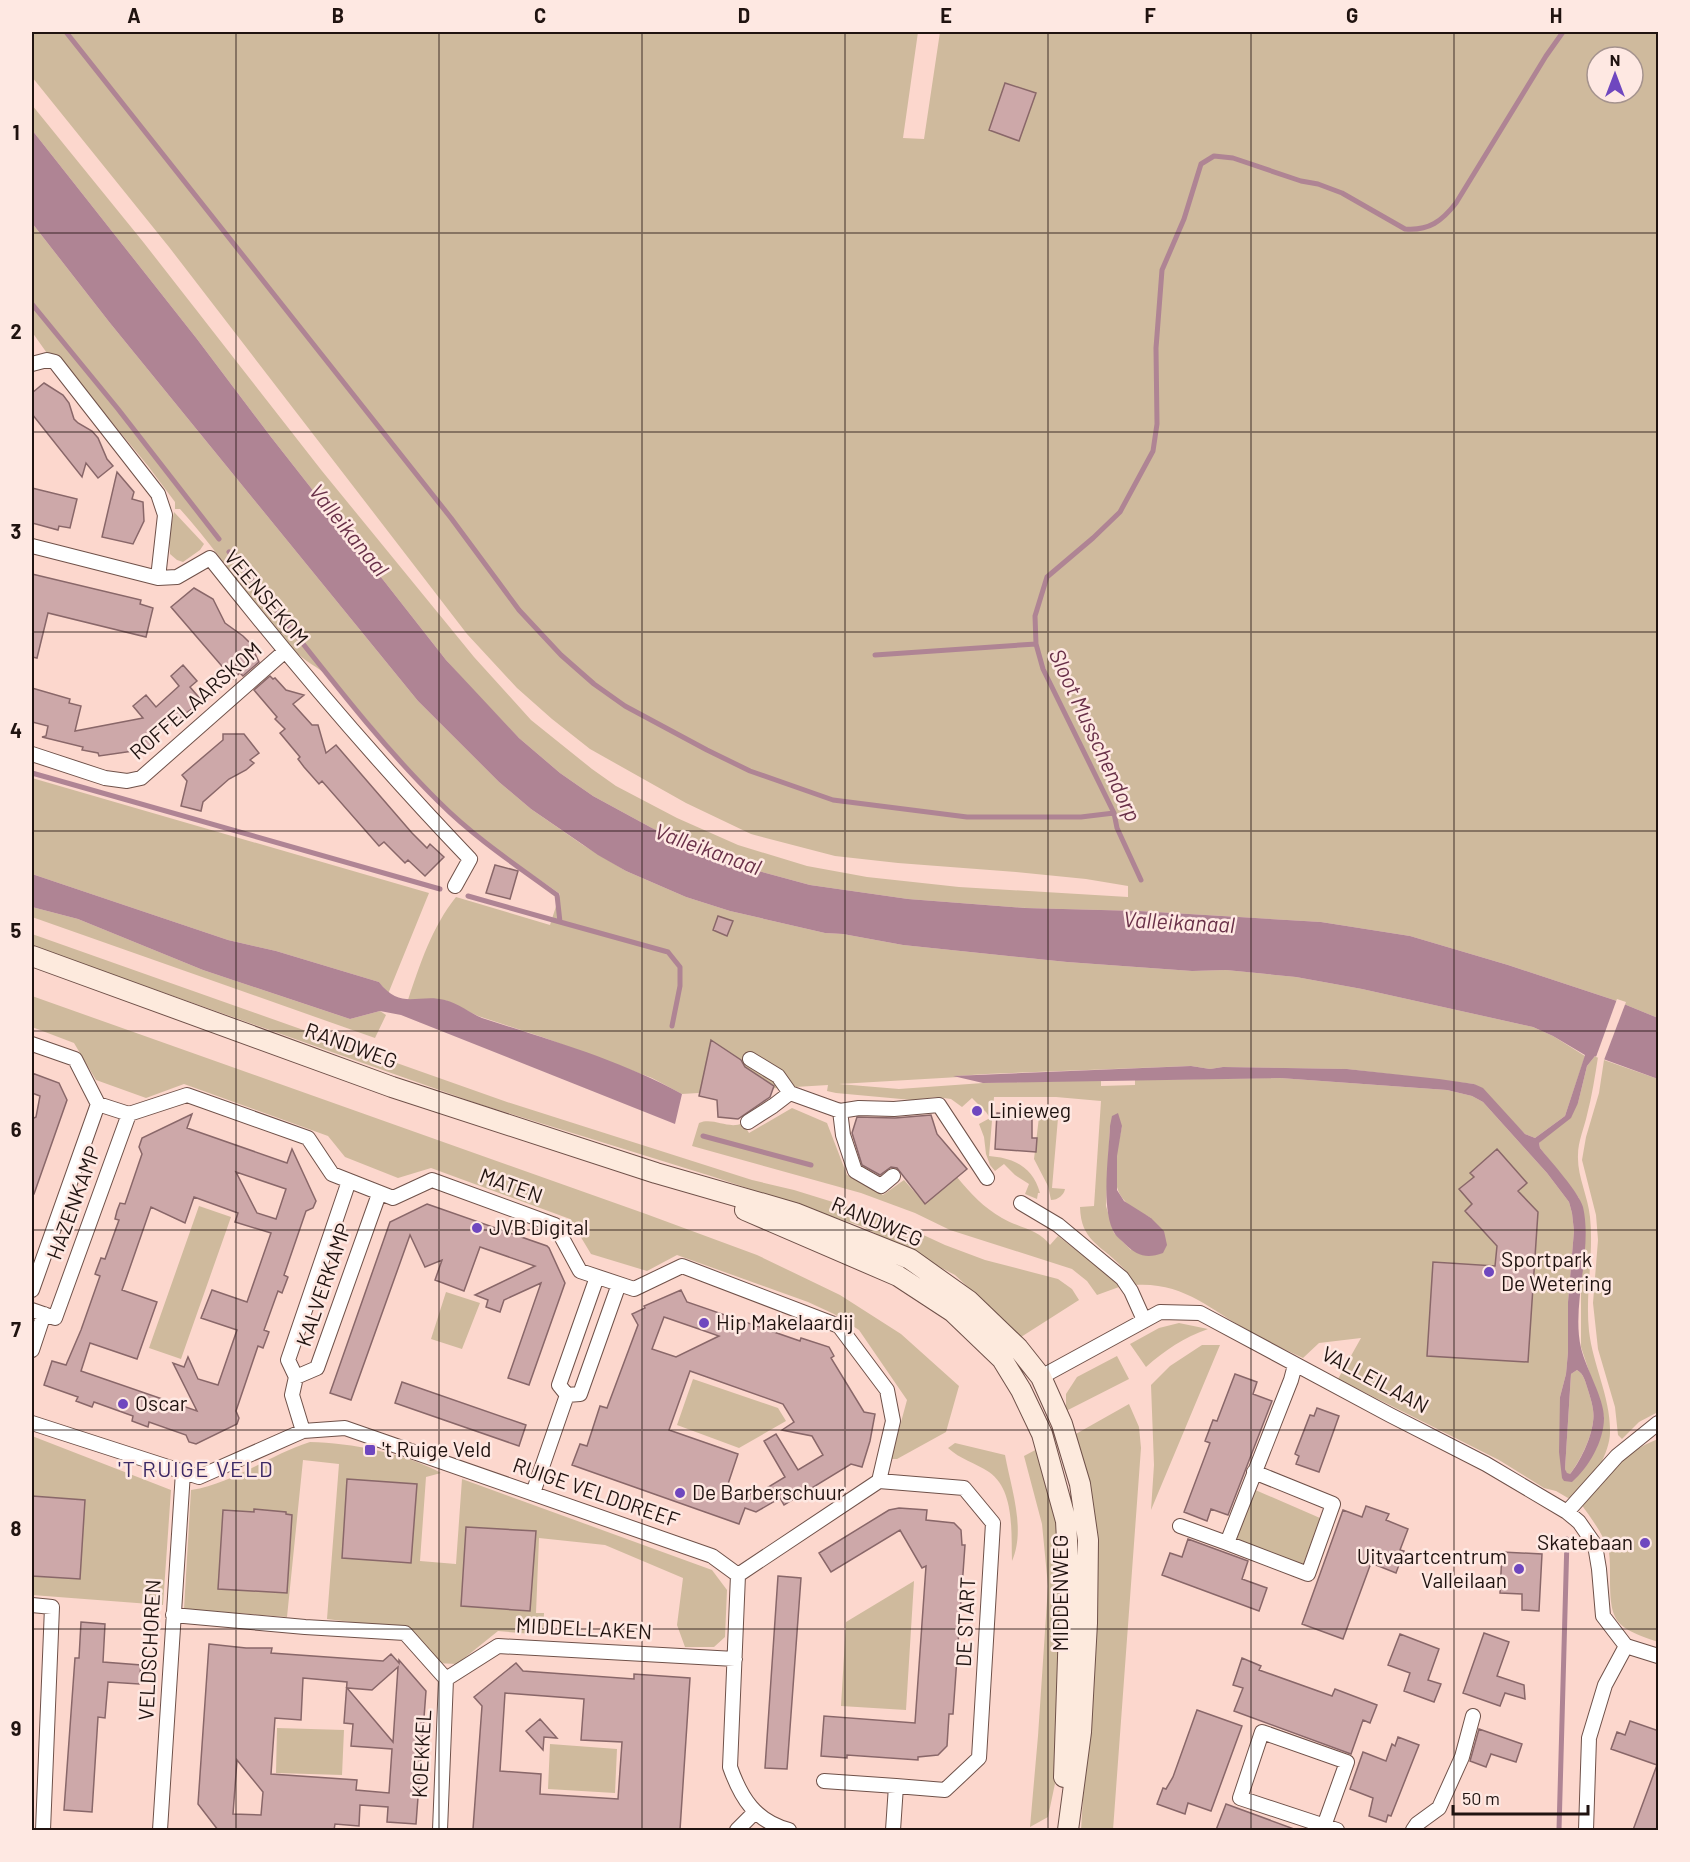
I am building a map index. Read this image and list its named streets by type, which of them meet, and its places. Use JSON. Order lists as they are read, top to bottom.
{
  "streets": {
    "main road": ["RANDWEG", "VALLEILAAN", "MIDDENWEG"],
    "street": [
      "VEENSEKOM",
      "ROFFELAARSKOM",
      "MATEN",
      "HAZENKAMP",
      "KALVERKAMP",
      "RUIGE VELDDREEF",
      "DE START",
      "MIDDELLAKEN",
      "VELDSCHOREN",
      "KOEKKEL"
    ]
  },
  "crossings": [
    ["VEENSEKOM", "ROFFELAARSKOM"],
    ["RANDWEG", "VALLEILAAN"],
    ["RANDWEG", "MIDDENWEG"],
    ["MATEN", "HAZENKAMP"],
    ["MATEN", "KALVERKAMP"],
    ["MATEN", "DE START"],
    ["KALVERKAMP", "RUIGE VELDDREEF"],
    ["VALLEILAAN", "MIDDENWEG"],
    ["RUIGE VELDDREEF", "VELDSCHOREN"],
    ["MIDDELLAKEN", "KOEKKEL"]
  ],
  "districts": ["'T RUIGE VELD"],
  "water": ["Valleikanaal", "Sloot Musschendorp"],
  "places": {
    "other": [
      "Linieweg",
      "JVB Digital",
      "Sportpark De Wetering",
      "Hip Makelaardij",
      "Oscar",
      "De Barberschuur",
      "Skatebaan",
      "Uitvaartcentrum Valleilaan"
    ],
    "transit": ["'t Ruige Veld"]
  },
  "scale_bar": "50 m",
  "north": "top",
  "grid": {
    "columns": [
      "A",
      "B",
      "C",
      "D",
      "E",
      "F",
      "G",
      "H"
    ],
    "rows": [
      "1",
      "2",
      "3",
      "4",
      "5",
      "6",
      "7",
      "8",
      "9"
    ]
  }
}
